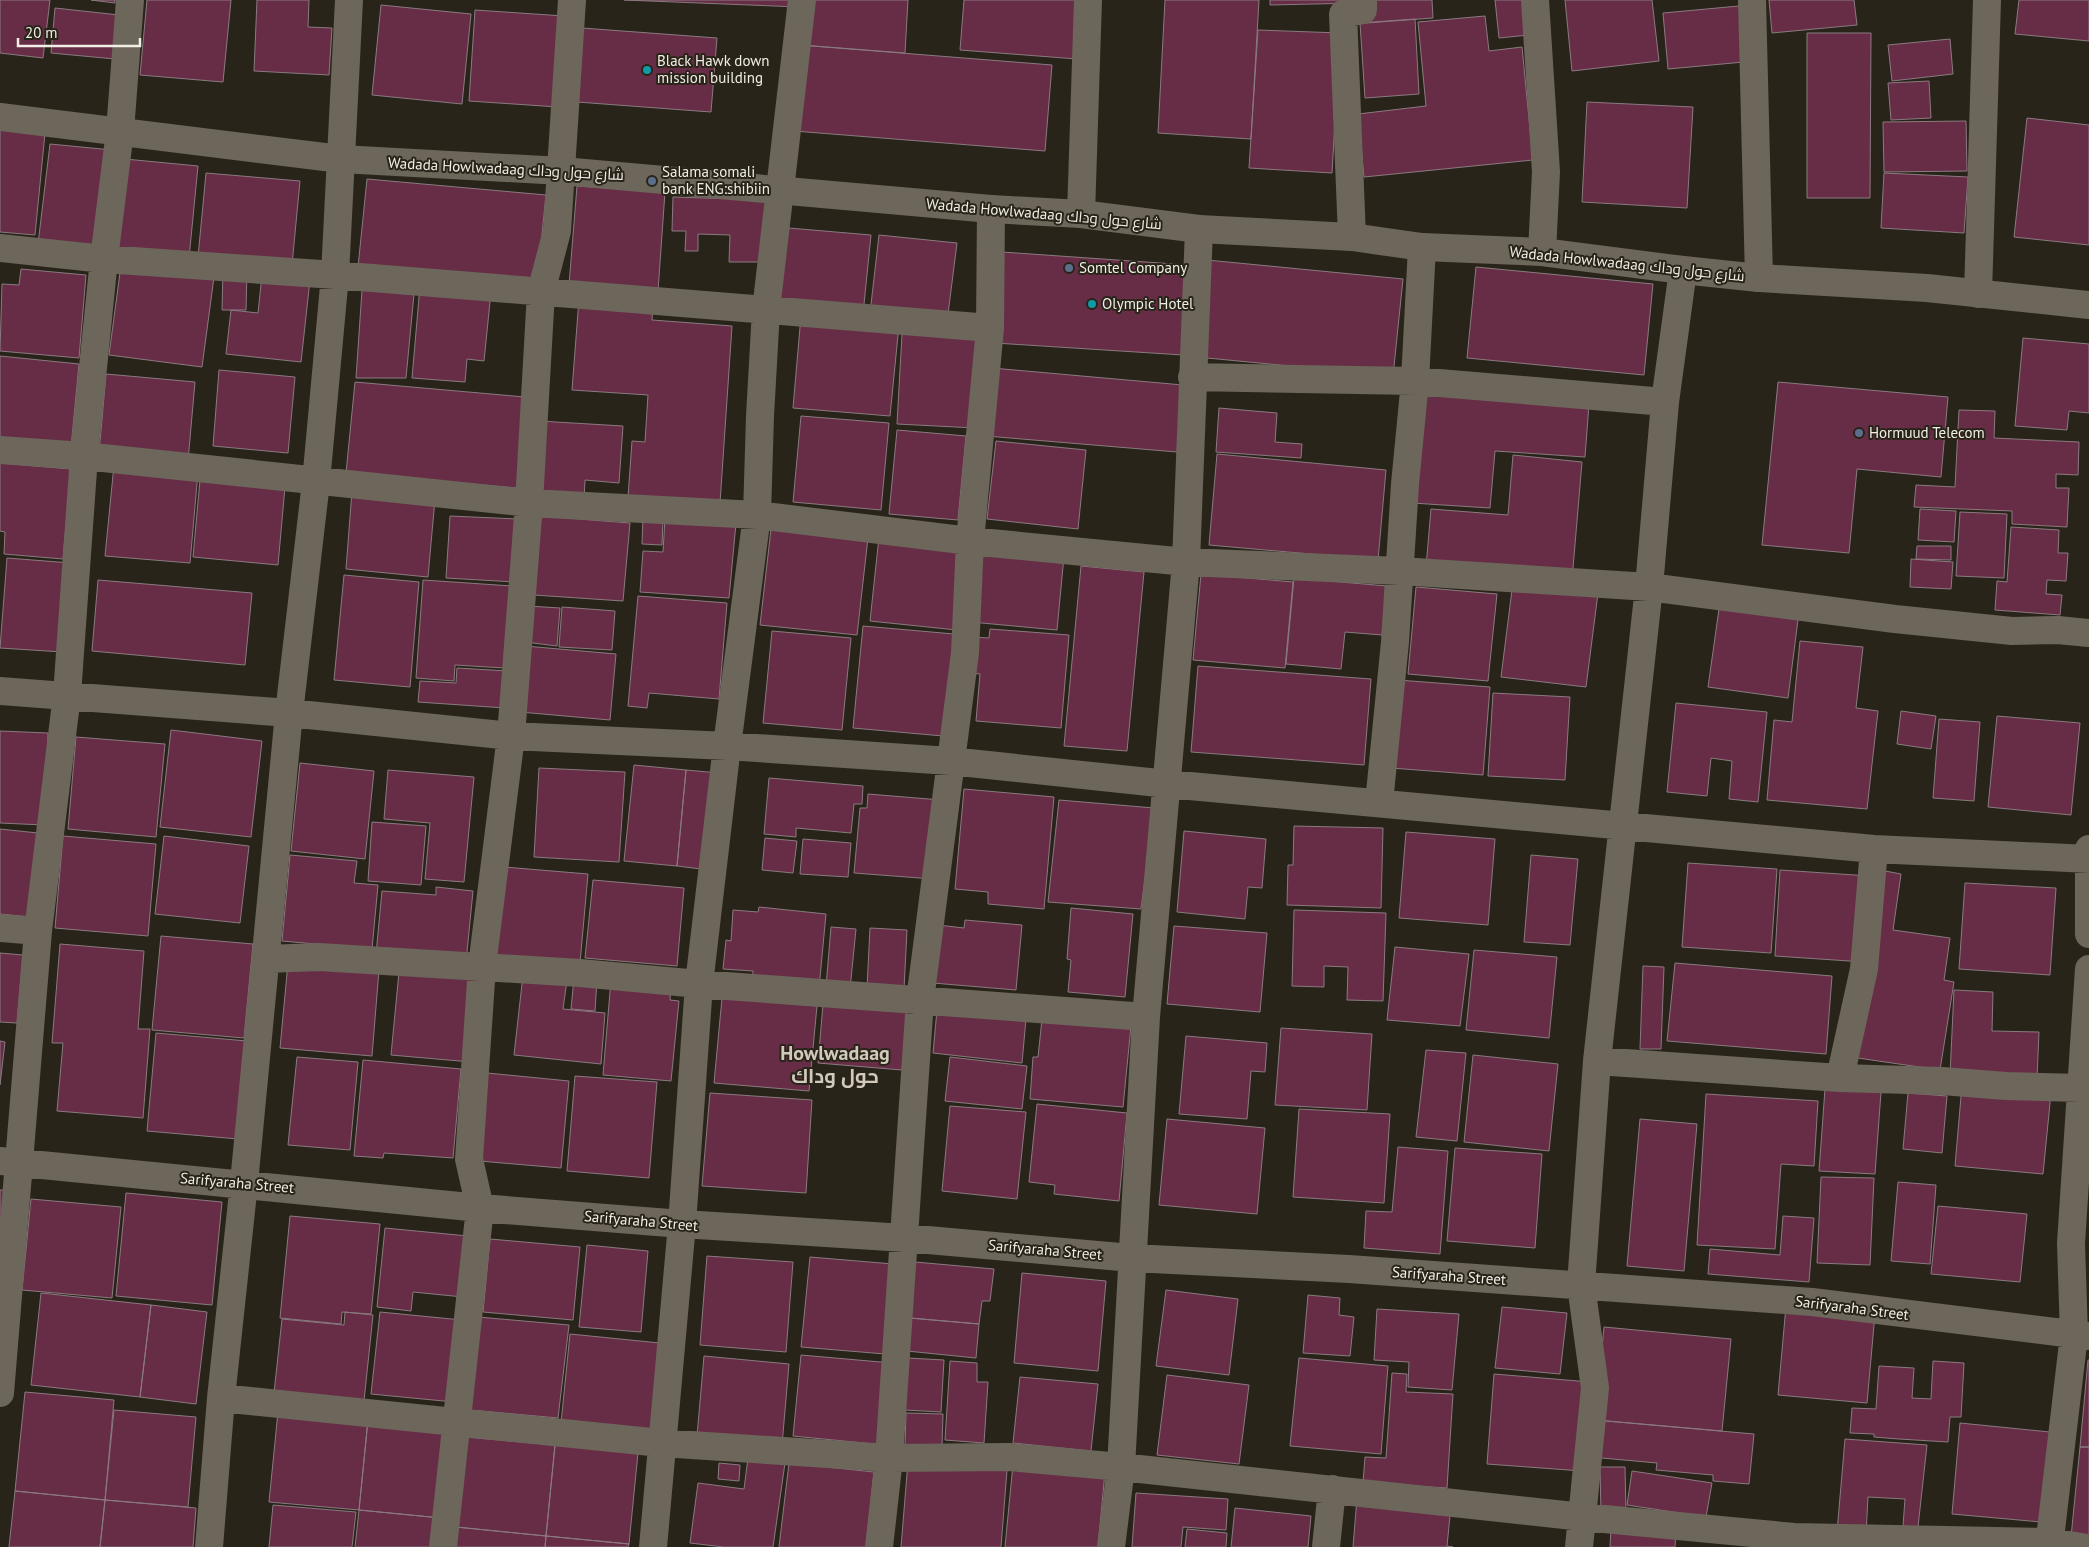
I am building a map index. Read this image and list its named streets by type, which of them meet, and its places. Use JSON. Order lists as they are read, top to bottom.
{
  "streets": {
    "street": ["Wadada Howlwadaag شارع حول وداك", "Sarifyaraha Street"]
  },
  "districts": ["Howlwadaag حول وداك"],
  "places": [
    "Black Hawk down mission building",
    "Salama somali bank ENG:shibiin",
    "Somtel Company",
    "Olympic Hotel",
    "Hormuud Telecom"
  ],
  "scale_bar": "20 m"
}
